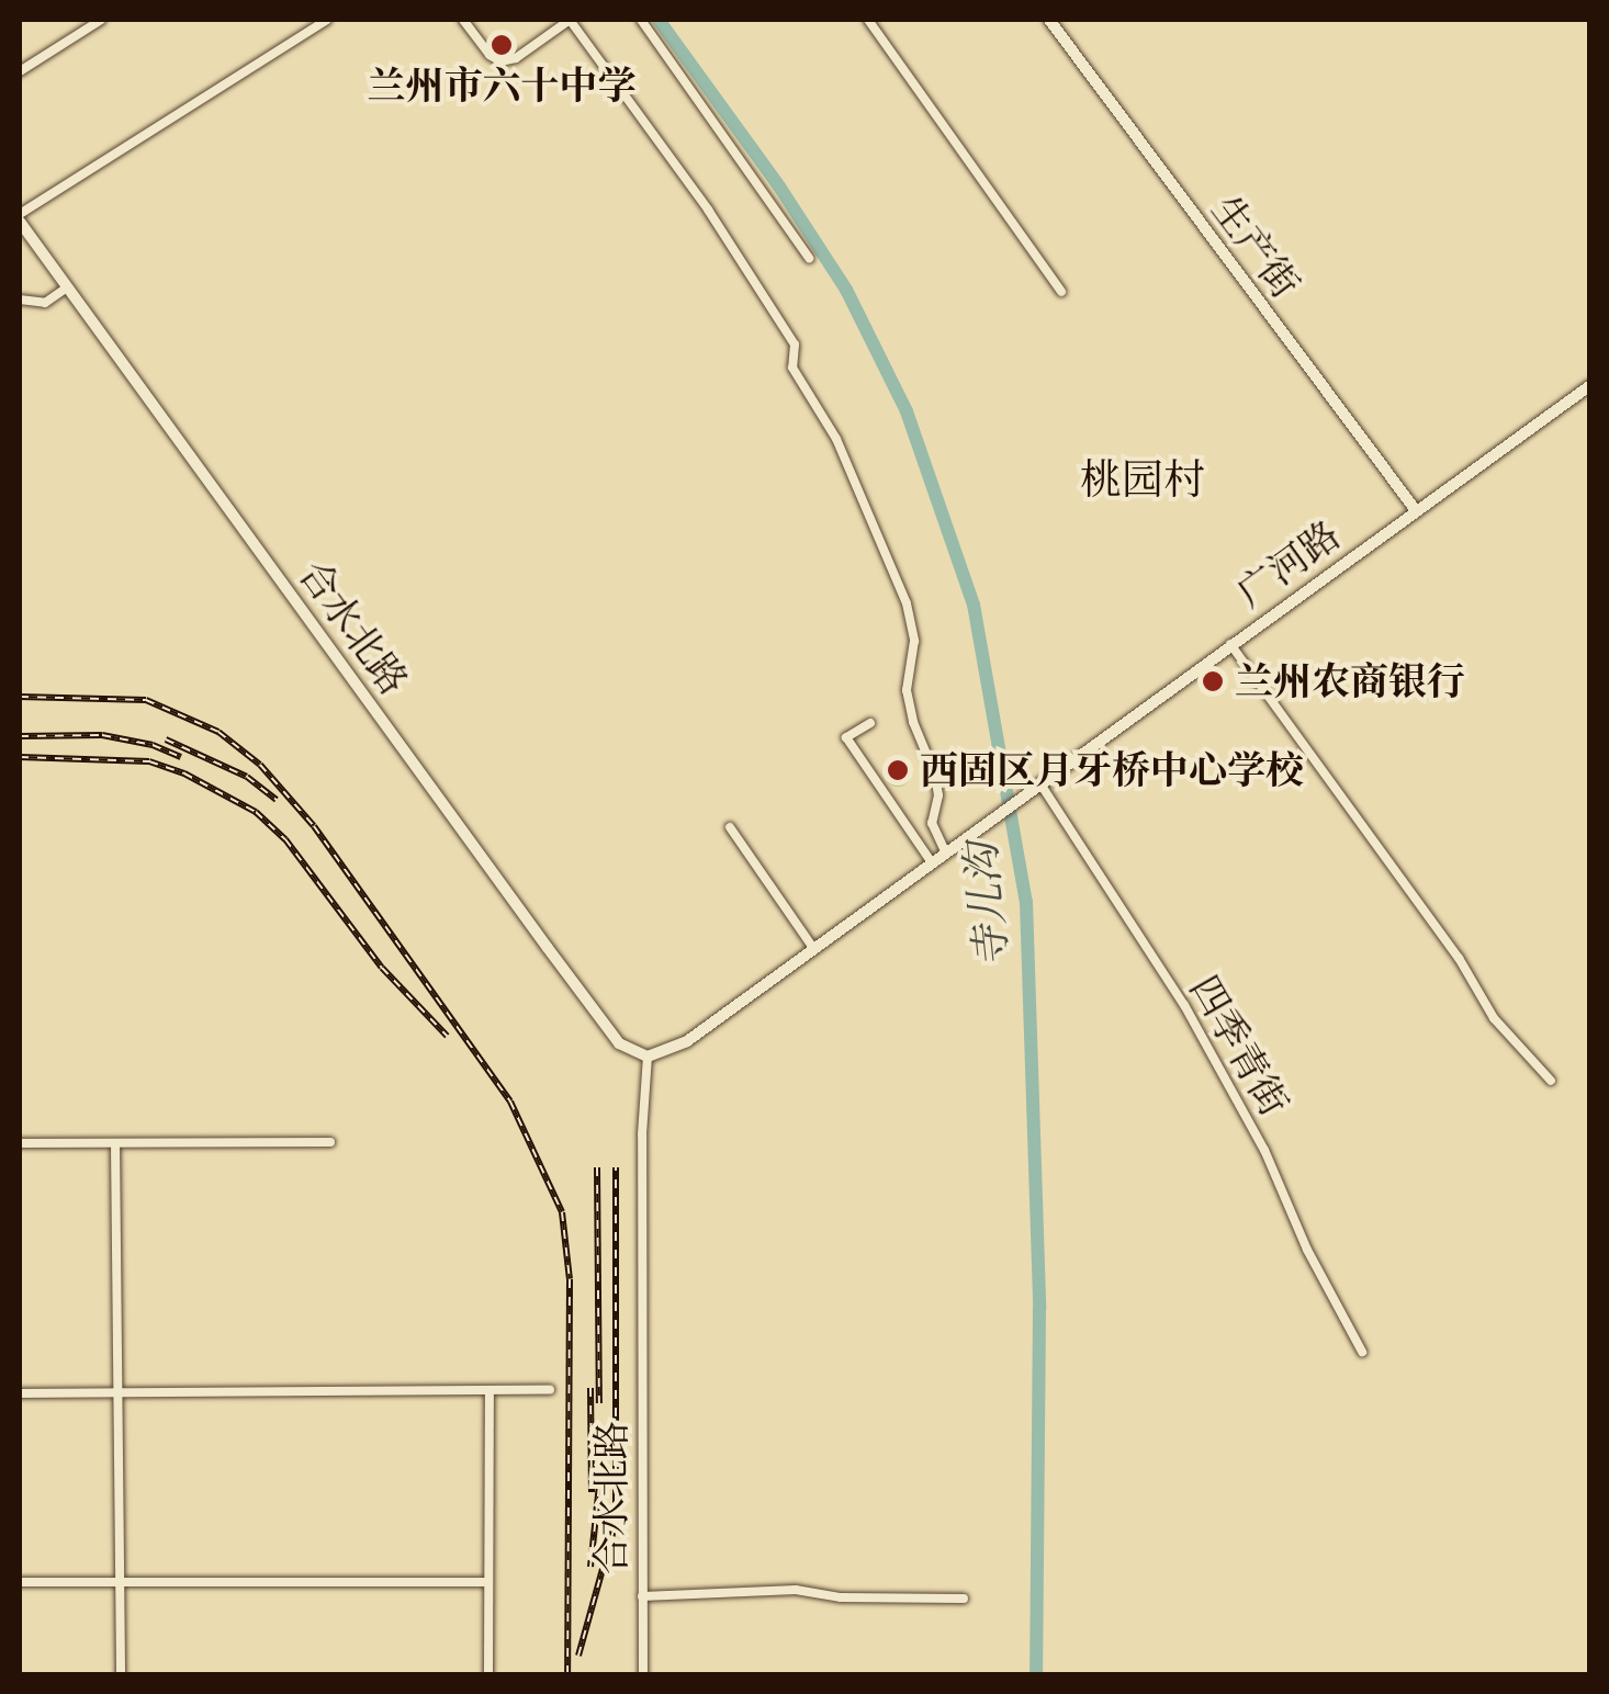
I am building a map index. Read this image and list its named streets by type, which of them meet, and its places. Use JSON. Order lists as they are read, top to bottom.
{
  "streets": {
    "street": [
      "生产街",
      "广河路",
      "合水北路",
      "四季青街"
    ]
  },
  "crossings": [
    ["生产街", "广河路"],
    ["广河路", "四季青街"]
  ],
  "districts": ["桃园村"],
  "water": ["寺儿沟"],
  "places": ["兰州市六十中学", "兰州农商银行", "西固区月牙桥中心学校"]
}
